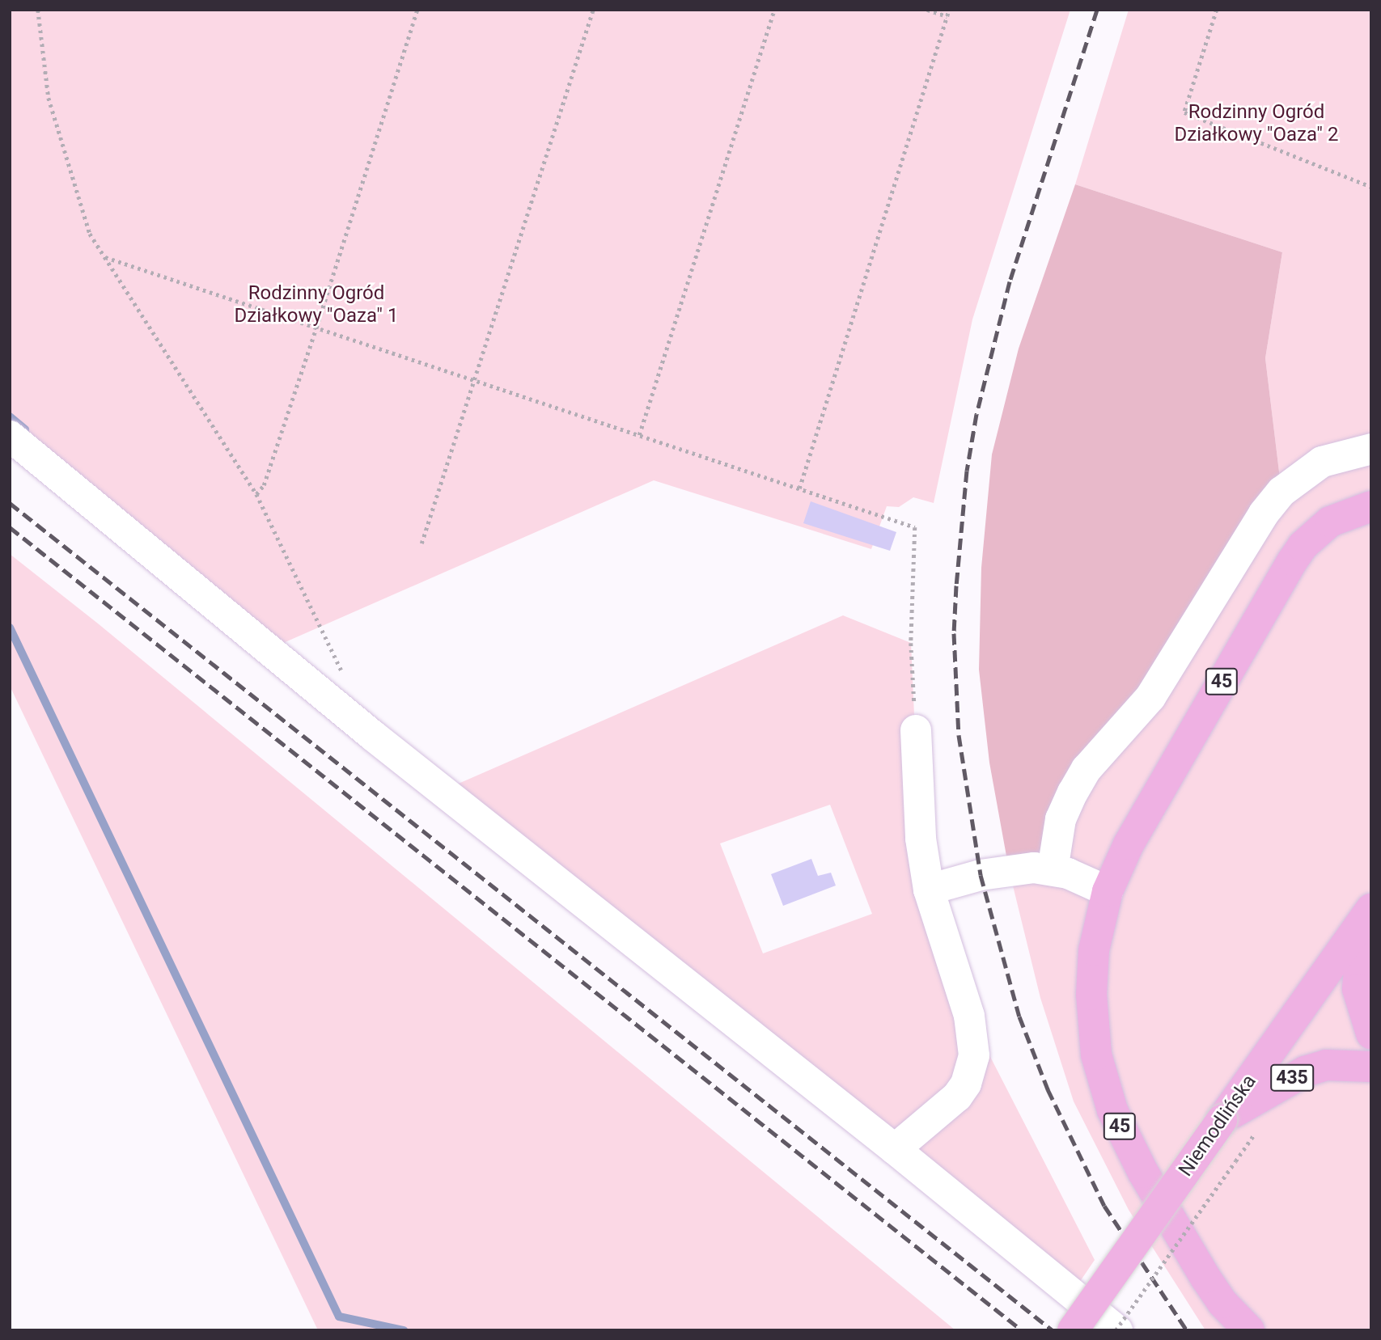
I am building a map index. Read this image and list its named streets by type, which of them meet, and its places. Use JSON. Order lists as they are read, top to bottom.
{
  "streets": {
    "main road": ["45", "435", "Niemodlińska"]
  },
  "crossings": [
    ["45", "Niemodlińska"],
    ["435", "Niemodlińska"]
  ],
  "parks": ["Rodzinny Ogród Działkowy \"Oaza\" 2", "Rodzinny Ogród Działkowy \"Oaza\" 1"]
}
